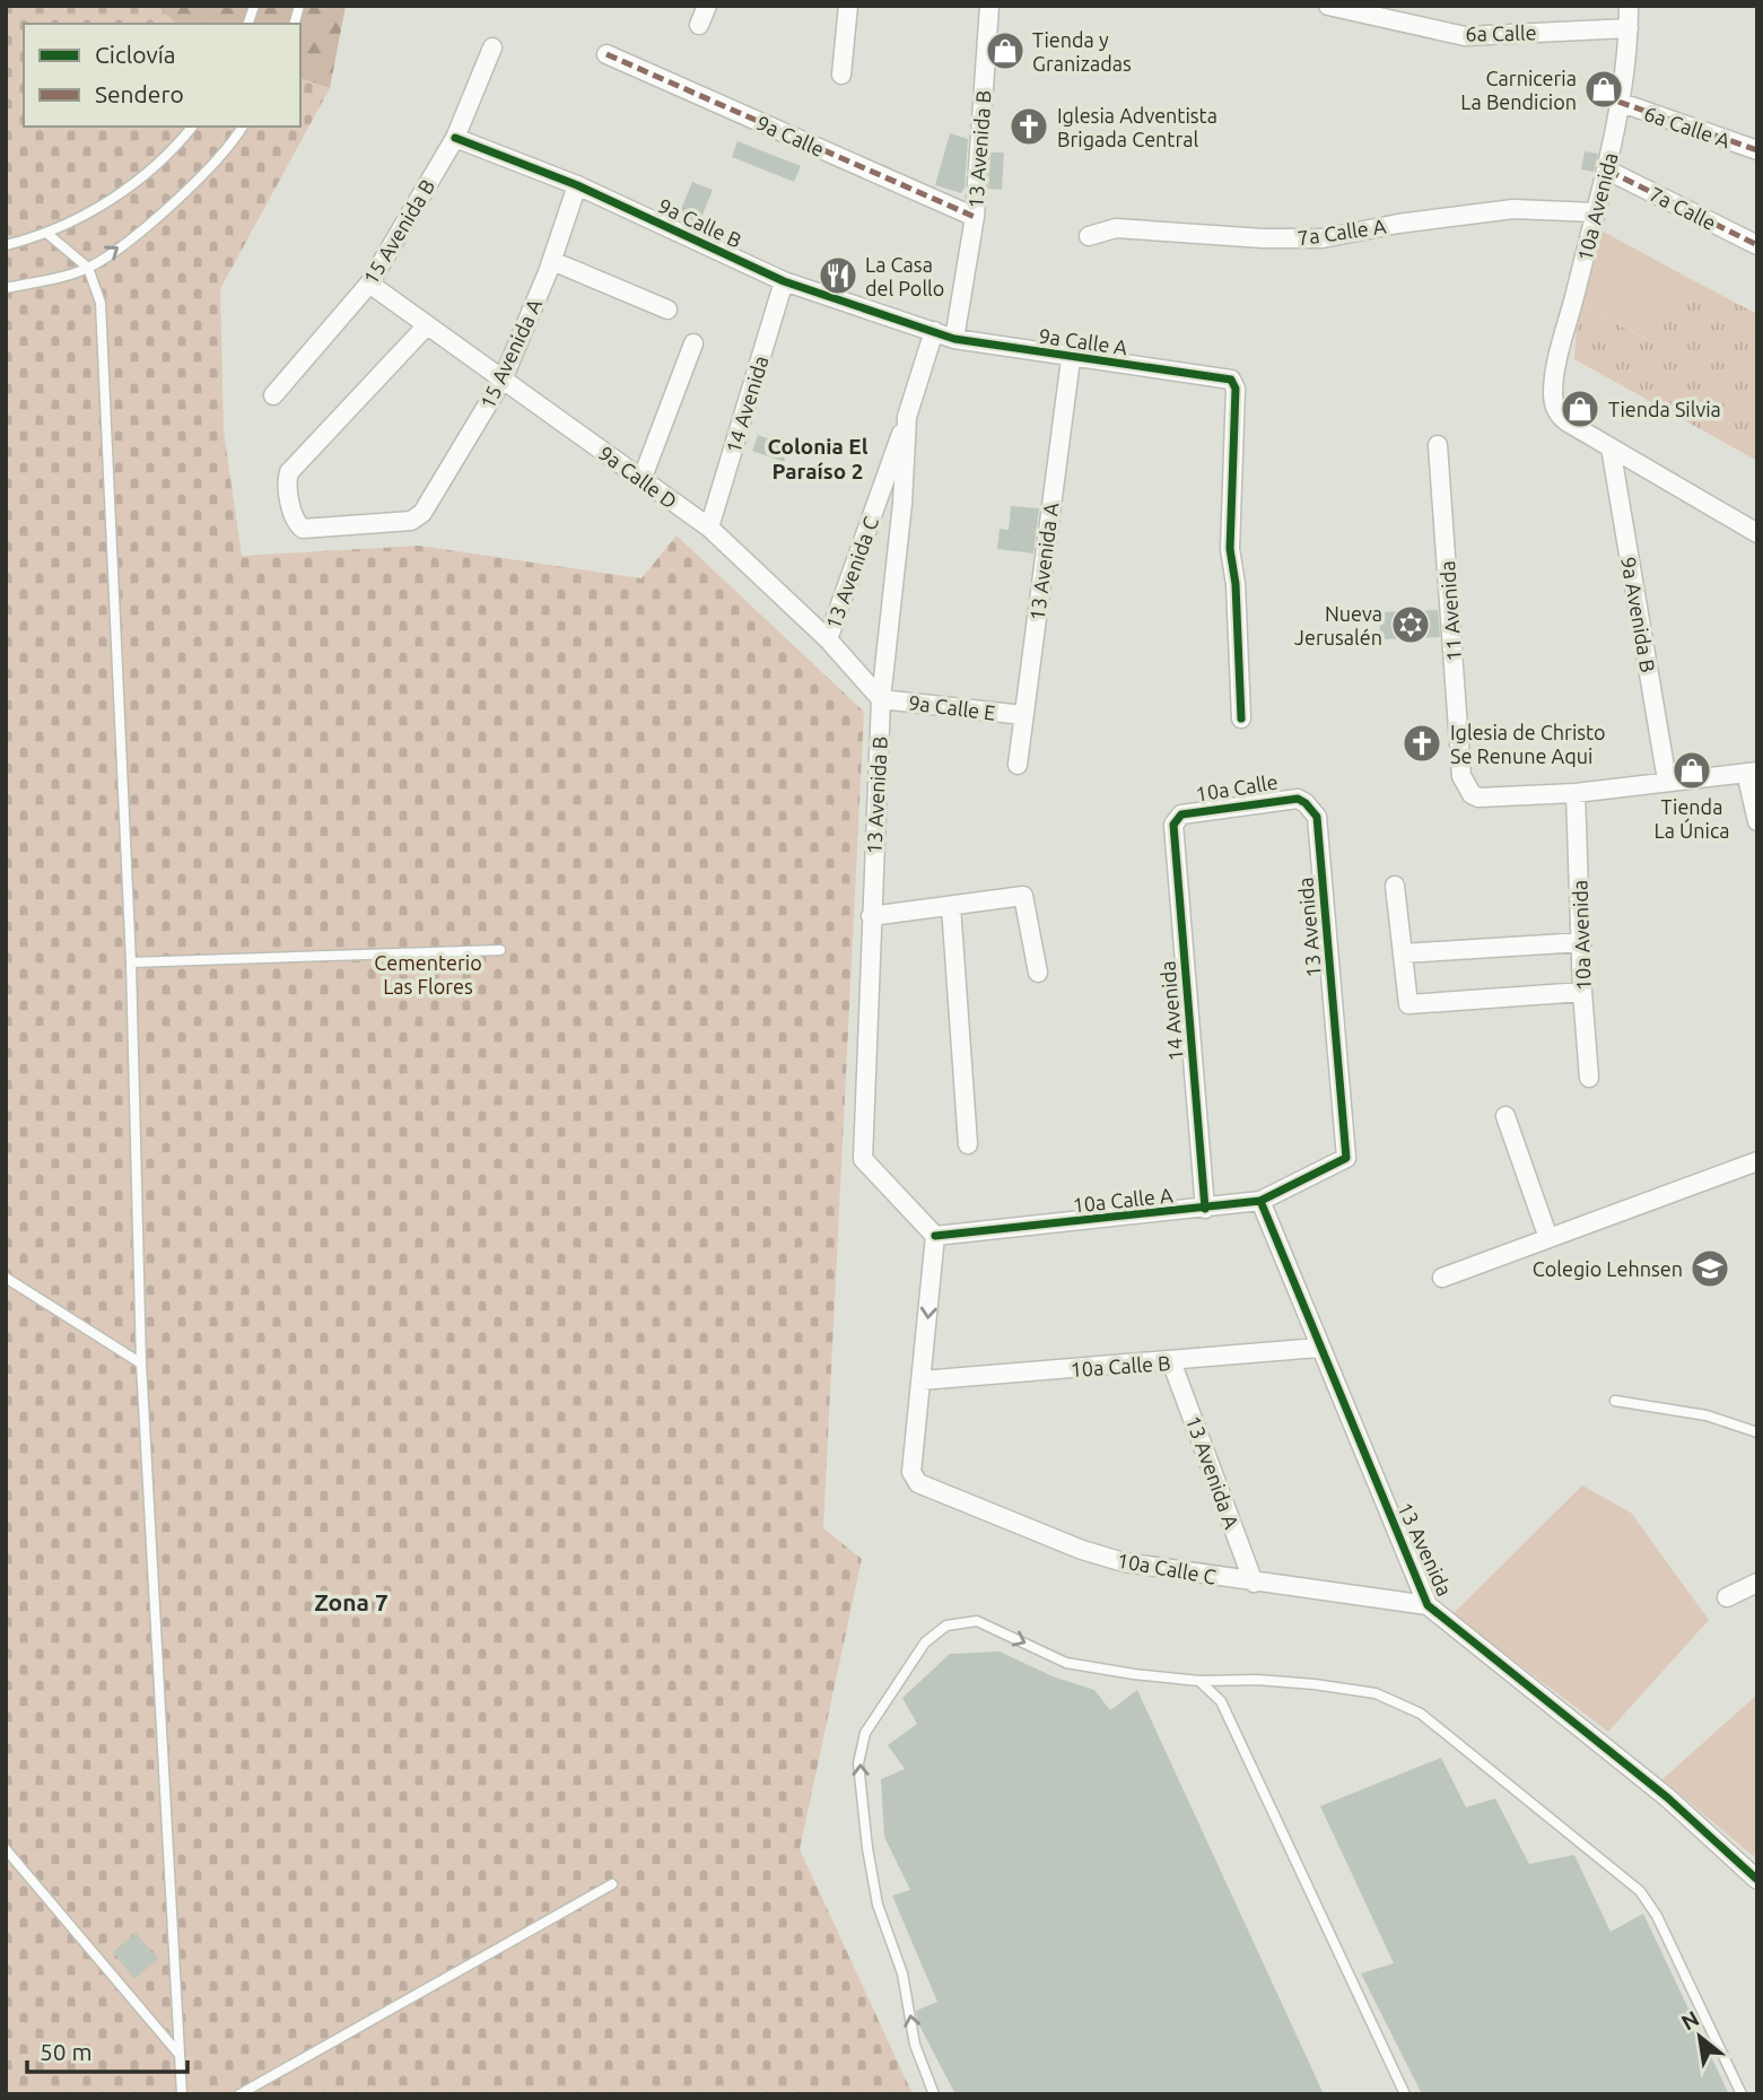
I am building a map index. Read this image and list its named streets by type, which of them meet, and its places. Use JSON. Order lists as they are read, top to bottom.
{
  "streets": {
    "street": [
      "6a Calle",
      "6a Calle A",
      "9a Calle",
      "13 Avenida B",
      "10a Avenida",
      "7a Calle",
      "9a Calle B",
      "15 Avenida B",
      "7a Calle A",
      "9a Calle A",
      "15 Avenida A",
      "14 Avenida",
      "9a Calle D",
      "13 Avenida A",
      "13 Avenida C",
      "11 Avenida",
      "9a Avenida B",
      "9a Calle E",
      "10a Calle",
      "13 Avenida",
      "10a Calle A",
      "10a Calle B",
      "10a Calle C"
    ]
  },
  "crossings": [
    ["6a Calle", "10a Avenida"],
    ["6a Calle A", "10a Avenida"],
    ["9a Calle", "13 Avenida B"],
    ["13 Avenida B", "9a Calle B"],
    ["13 Avenida B", "9a Calle A"],
    ["13 Avenida B", "9a Calle D"],
    ["13 Avenida B", "13 Avenida C"],
    ["13 Avenida B", "9a Calle E"],
    ["13 Avenida B", "10a Calle A"],
    ["10a Avenida", "7a Calle"],
    ["10a Avenida", "7a Calle A"],
    ["10a Avenida", "11 Avenida"],
    ["10a Avenida", "9a Avenida B"],
    ["9a Calle B", "15 Avenida B"],
    ["9a Calle B", "9a Calle A"],
    ["9a Calle B", "15 Avenida A"],
    ["9a Calle B", "14 Avenida"],
    ["15 Avenida B", "9a Calle D"],
    ["9a Calle A", "13 Avenida A"],
    ["15 Avenida A", "9a Calle D"],
    ["14 Avenida", "9a Calle D"],
    ["14 Avenida", "10a Calle"],
    ["14 Avenida", "10a Calle A"],
    ["9a Calle D", "13 Avenida C"],
    ["9a Calle D", "9a Calle E"],
    ["13 Avenida A", "9a Calle E"],
    ["13 Avenida A", "10a Calle B"],
    ["13 Avenida A", "10a Calle C"],
    ["10a Calle", "13 Avenida"],
    ["13 Avenida", "10a Calle A"],
    ["13 Avenida", "10a Calle B"],
    ["13 Avenida", "10a Calle C"],
    ["10a Calle B", "10a Calle C"]
  ],
  "districts": ["Colonia El Paraíso 2", "Zona 7"],
  "parks": ["Cementerio Las Flores"],
  "places": {
    "shop": [
      "Tienda y Granizadas",
      "Carniceria La Bendicion",
      "Tienda Silvia",
      "Tienda La Única"
    ],
    "church": ["Iglesia Adventista Brigada Central", "Iglesia de Christo Se Renune Aqui"],
    "restaurant": ["La Casa del Pollo"],
    "synagogue": ["Nueva Jerusalén"],
    "school or university": ["Colegio Lehnsen"]
  },
  "legend": ["Ciclovía", "Sendero"],
  "scale_bar": "50 m",
  "north": "top left"
}
